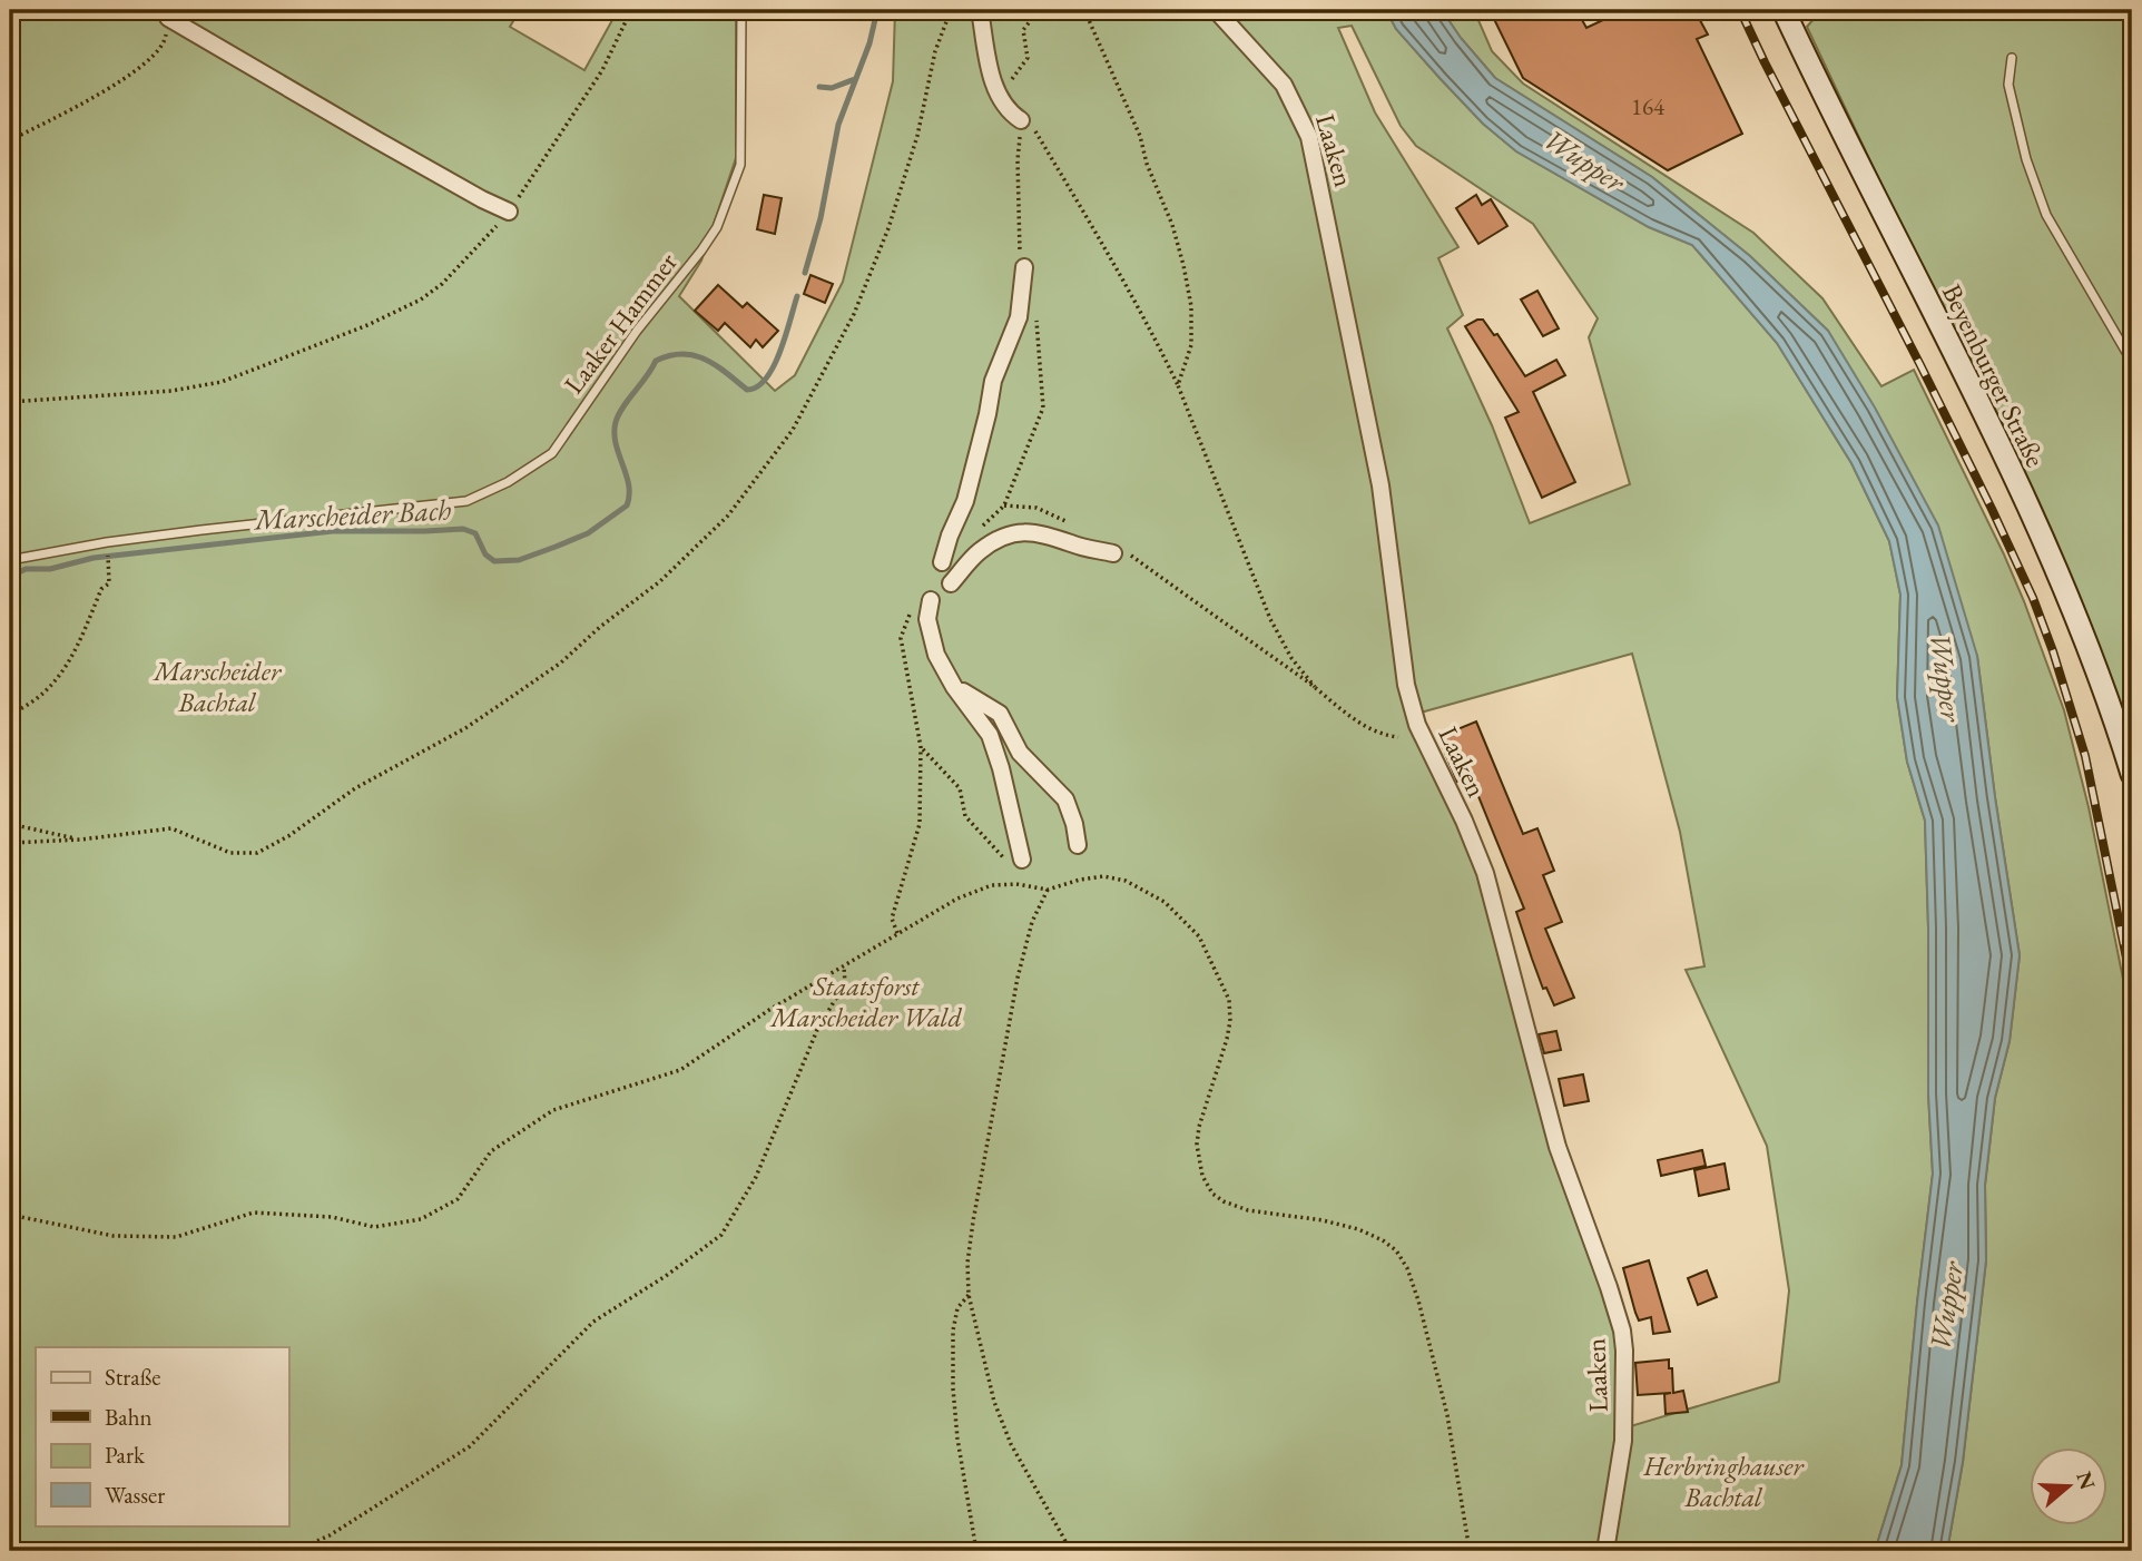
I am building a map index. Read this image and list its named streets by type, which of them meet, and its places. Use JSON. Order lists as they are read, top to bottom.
{
  "streets": {
    "main road": ["Beyenburger Straße"],
    "street": ["Laaken"],
    "lane": ["Laaker Hammer"]
  },
  "water": ["Wupper", "Marscheider Bach"],
  "parks": ["Marscheider Bachtal", "Staatsforst Marscheider Wald", "Herbringhauser Bachtal"],
  "house_numbers": ["164"],
  "legend": [
    "Straße",
    "Bahn",
    "Park",
    "Wasser"
  ],
  "north": "right"
}
